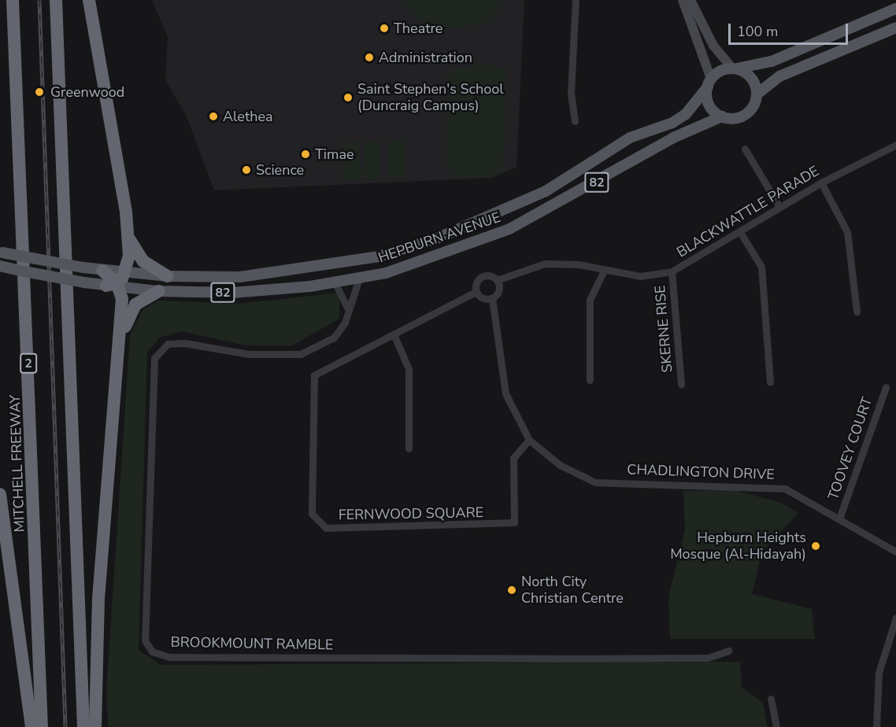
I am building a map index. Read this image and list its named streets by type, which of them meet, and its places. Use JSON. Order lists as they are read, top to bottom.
{
  "streets": {
    "highway": ["2", "MITCHELL FREEWAY"],
    "main road": ["82", "HEPBURN AVENUE"],
    "street": [
      "BLACKWATTLE PARADE",
      "SKERNE RISE",
      "TOOVEY COURT",
      "CHADLINGTON DRIVE",
      "FERNWOOD SQUARE",
      "BROOKMOUNT RAMBLE"
    ]
  },
  "crossings": [
    ["82", "HEPBURN AVENUE"],
    ["BLACKWATTLE PARADE", "SKERNE RISE"],
    ["BLACKWATTLE PARADE", "FERNWOOD SQUARE"],
    ["HEPBURN AVENUE", "BROOKMOUNT RAMBLE"],
    ["TOOVEY COURT", "CHADLINGTON DRIVE"],
    ["CHADLINGTON DRIVE", "FERNWOOD SQUARE"]
  ],
  "places": [
    "Theatre",
    "Administration",
    "Greenwood",
    "Saint Stephen's School (Duncraig Campus)",
    "Alethea",
    "Timae",
    "Science",
    "Hepburn Heights Mosque (Al-Hidayah)",
    "North City Christian Centre"
  ],
  "scale_bar": "100 m"
}
